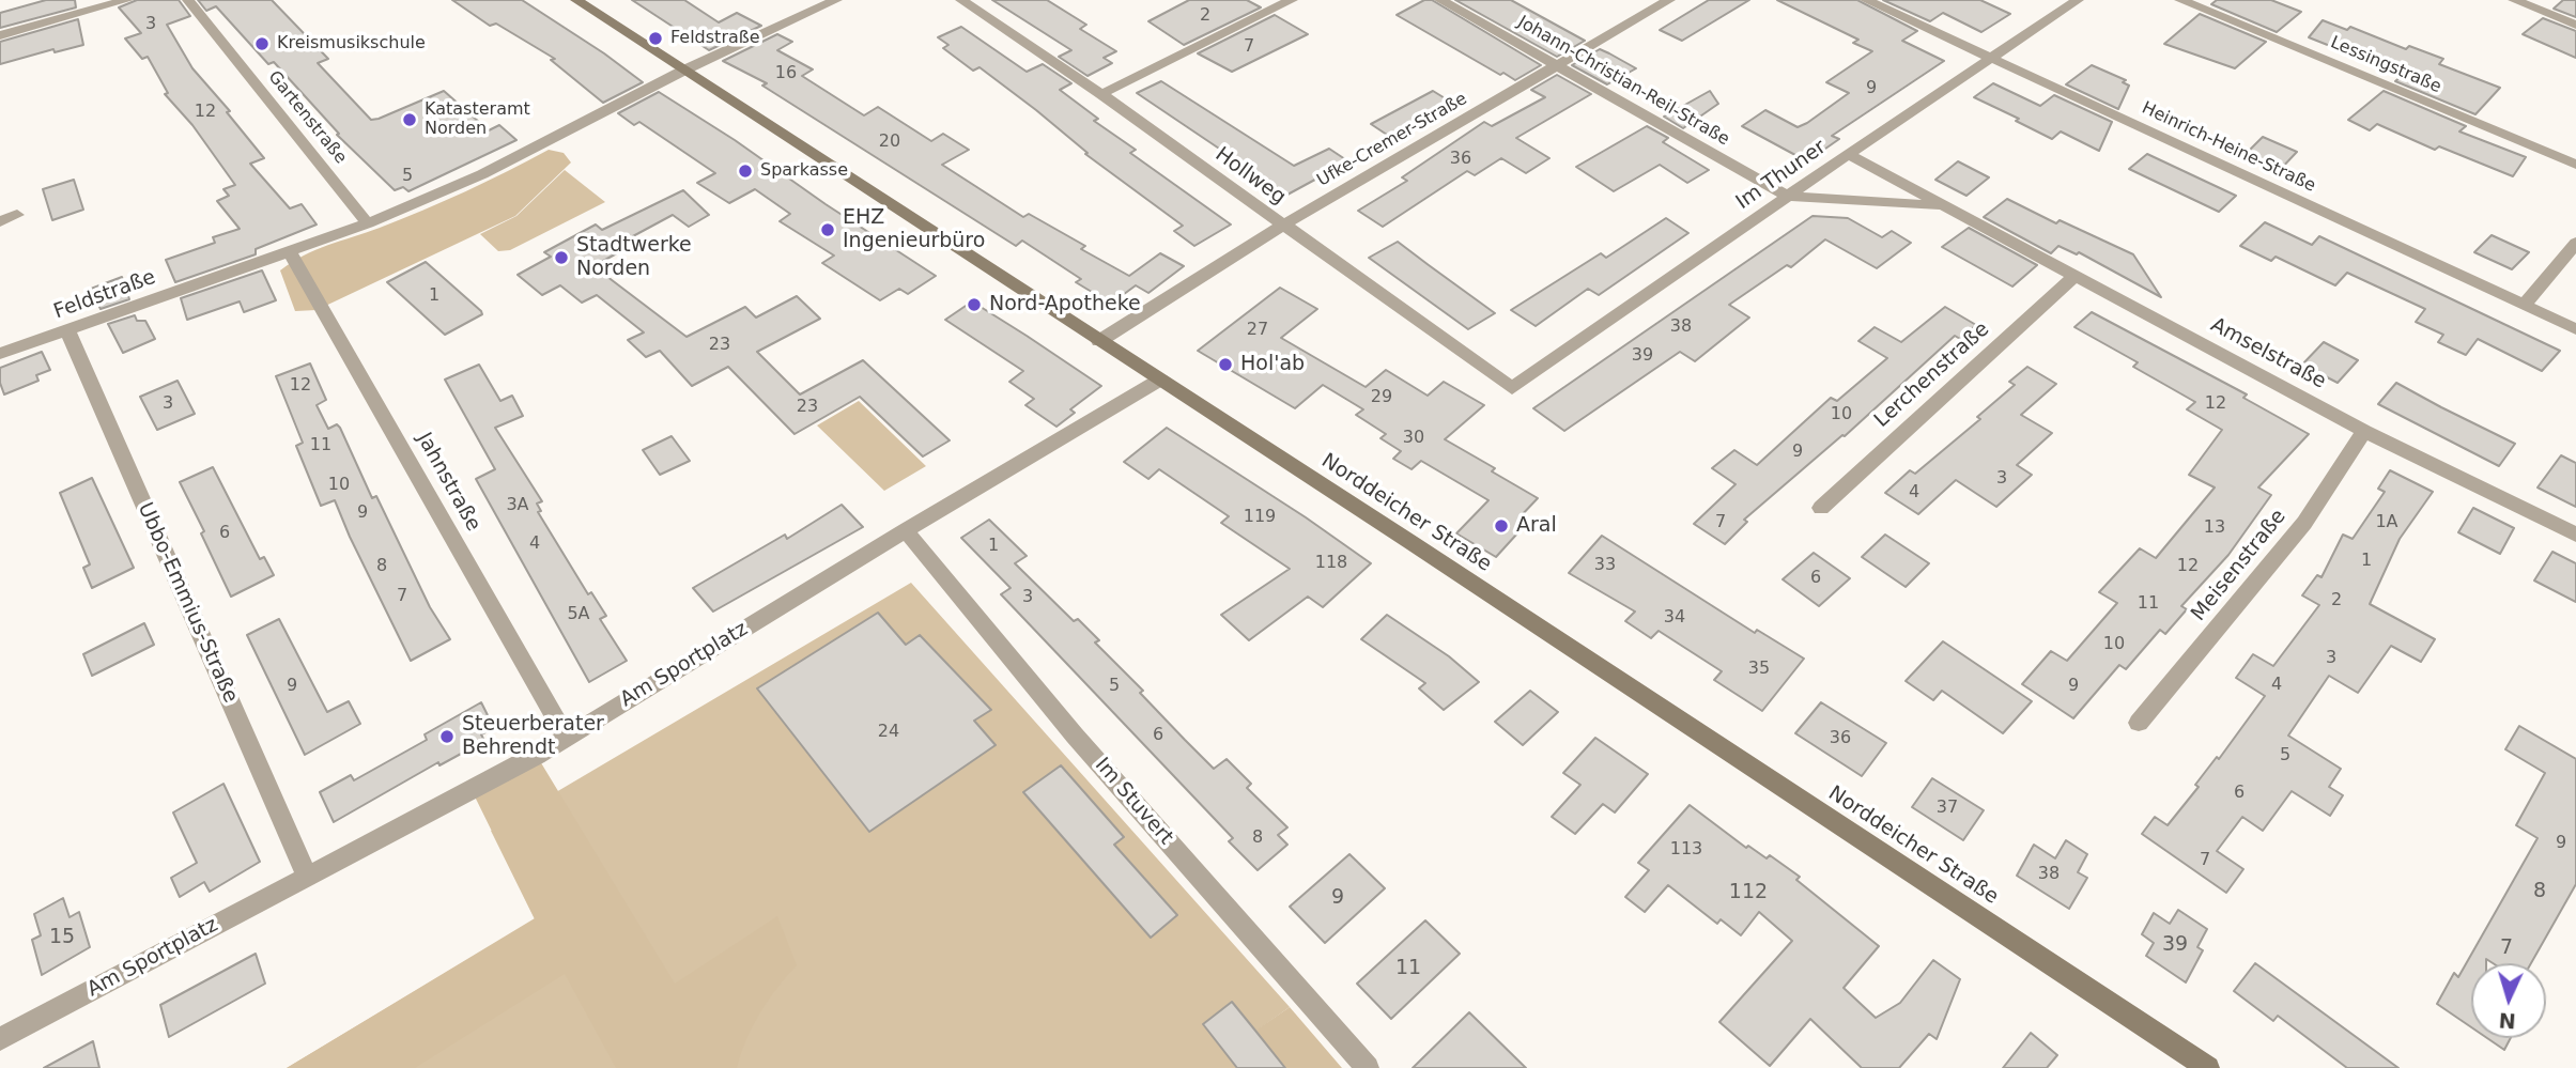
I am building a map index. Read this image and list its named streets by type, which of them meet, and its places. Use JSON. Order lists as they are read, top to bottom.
{
  "streets": {
    "main road": ["Norddeicher Straße"],
    "street": [
      "Lessingstraße",
      "Johann-Christian-Reil-Straße",
      "Gartenstraße",
      "Ufke-Cremer-Straße",
      "Heinrich-Heine-Straße",
      "Im Thuner",
      "Hollweg",
      "Feldstraße",
      "Amselstraße",
      "Lerchenstraße",
      "Jahnstraße",
      "Meisenstraße",
      "Ubbo-Emmius-Straße",
      "Am Sportplatz",
      "Im Stuvert"
    ]
  },
  "crossings": [
    ["Johann-Christian-Reil-Straße", "Ufke-Cremer-Straße"],
    ["Johann-Christian-Reil-Straße", "Im Thuner"],
    ["Johann-Christian-Reil-Straße", "Amselstraße"],
    ["Gartenstraße", "Feldstraße"],
    ["Ufke-Cremer-Straße", "Hollweg"],
    ["Ufke-Cremer-Straße", "Norddeicher Straße"],
    ["Heinrich-Heine-Straße", "Im Thuner"],
    ["Im Thuner", "Hollweg"],
    ["Im Thuner", "Amselstraße"],
    ["Feldstraße", "Jahnstraße"],
    ["Feldstraße", "Norddeicher Straße"],
    ["Feldstraße", "Ubbo-Emmius-Straße"],
    ["Amselstraße", "Lerchenstraße"],
    ["Amselstraße", "Meisenstraße"],
    ["Jahnstraße", "Am Sportplatz"],
    ["Norddeicher Straße", "Am Sportplatz"],
    ["Ubbo-Emmius-Straße", "Am Sportplatz"],
    ["Am Sportplatz", "Im Stuvert"]
  ],
  "places": [
    "Feldstraße",
    "Kreismusikschule",
    "Katasteramt Norden",
    "Sparkasse",
    "EHZ Ingenieurbüro",
    "Stadtwerke Norden",
    "Nord-Apotheke",
    "Hol'ab",
    "Aral",
    "Steuerberater Behrendt"
  ],
  "house_numbers": [
    "2",
    "3",
    "7",
    "16",
    "9",
    "12",
    "20",
    "36",
    "5",
    "1",
    "38",
    "27",
    "23",
    "39",
    "12",
    "29",
    "3",
    "12",
    "23",
    "10",
    "30",
    "11",
    "9",
    "3",
    "10",
    "4",
    "3A",
    "9",
    "119",
    "7",
    "1A",
    "13",
    "6",
    "4",
    "1",
    "1",
    "118",
    "33",
    "8",
    "12",
    "6",
    "7",
    "3",
    "2",
    "11",
    "5A",
    "34",
    "10",
    "3",
    "35",
    "4",
    "9",
    "5",
    "9",
    "24",
    "6",
    "36",
    "5",
    "6",
    "37",
    "8",
    "9",
    "113",
    "7",
    "38",
    "8",
    "112",
    "9",
    "15",
    "39",
    "7",
    "11"
  ],
  "north": "bottom"
}
